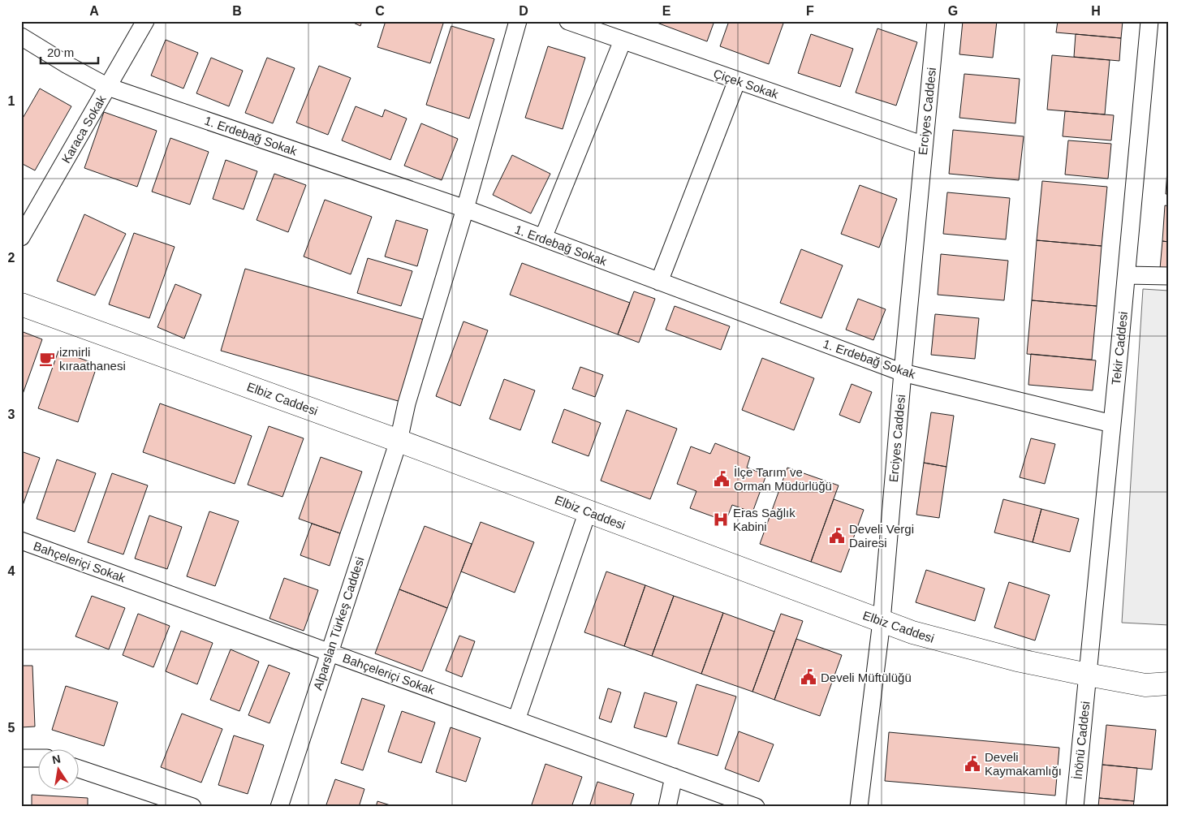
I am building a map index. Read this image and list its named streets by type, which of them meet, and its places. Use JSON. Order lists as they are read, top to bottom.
{
  "streets": {
    "street": [
      "Çiçek Sokak",
      "Erciyes Caddesi",
      "Karaca Sokak",
      "1. Erdebağ Sokak",
      "Tekir Caddesi",
      "Elbiz Caddesi",
      "Bahçeleriçi Sokak",
      "Alparslan Türkeş Caddesi",
      "İnönü Caddesi"
    ]
  },
  "crossings": [
    ["Çiçek Sokak", "Erciyes Caddesi"],
    ["Erciyes Caddesi", "1. Erdebağ Sokak"],
    ["Erciyes Caddesi", "Elbiz Caddesi"],
    ["Karaca Sokak", "1. Erdebağ Sokak"],
    ["1. Erdebağ Sokak", "Tekir Caddesi"],
    ["1. Erdebağ Sokak", "Alparslan Türkeş Caddesi"],
    ["Tekir Caddesi", "Elbiz Caddesi"],
    ["Tekir Caddesi", "İnönü Caddesi"],
    ["Elbiz Caddesi", "Alparslan Türkeş Caddesi"],
    ["Elbiz Caddesi", "İnönü Caddesi"],
    ["Bahçeleriçi Sokak", "Alparslan Türkeş Caddesi"]
  ],
  "places": {
    "cafe": ["izmirli kıraathanesi"],
    "public building": [
      "İlçe Tarım ve Orman Müdürlüğü",
      "Develi Vergi Dairesi",
      "Develi Müftülüğü",
      "Develi Kaymakamlığı"
    ],
    "hospital": ["Eras Sağlık Kabini"]
  },
  "scale_bar": "20 m",
  "north": "top",
  "grid": {
    "columns": [
      "A",
      "B",
      "C",
      "D",
      "E",
      "F",
      "G",
      "H"
    ],
    "rows": [
      "1",
      "2",
      "3",
      "4",
      "5"
    ]
  }
}
